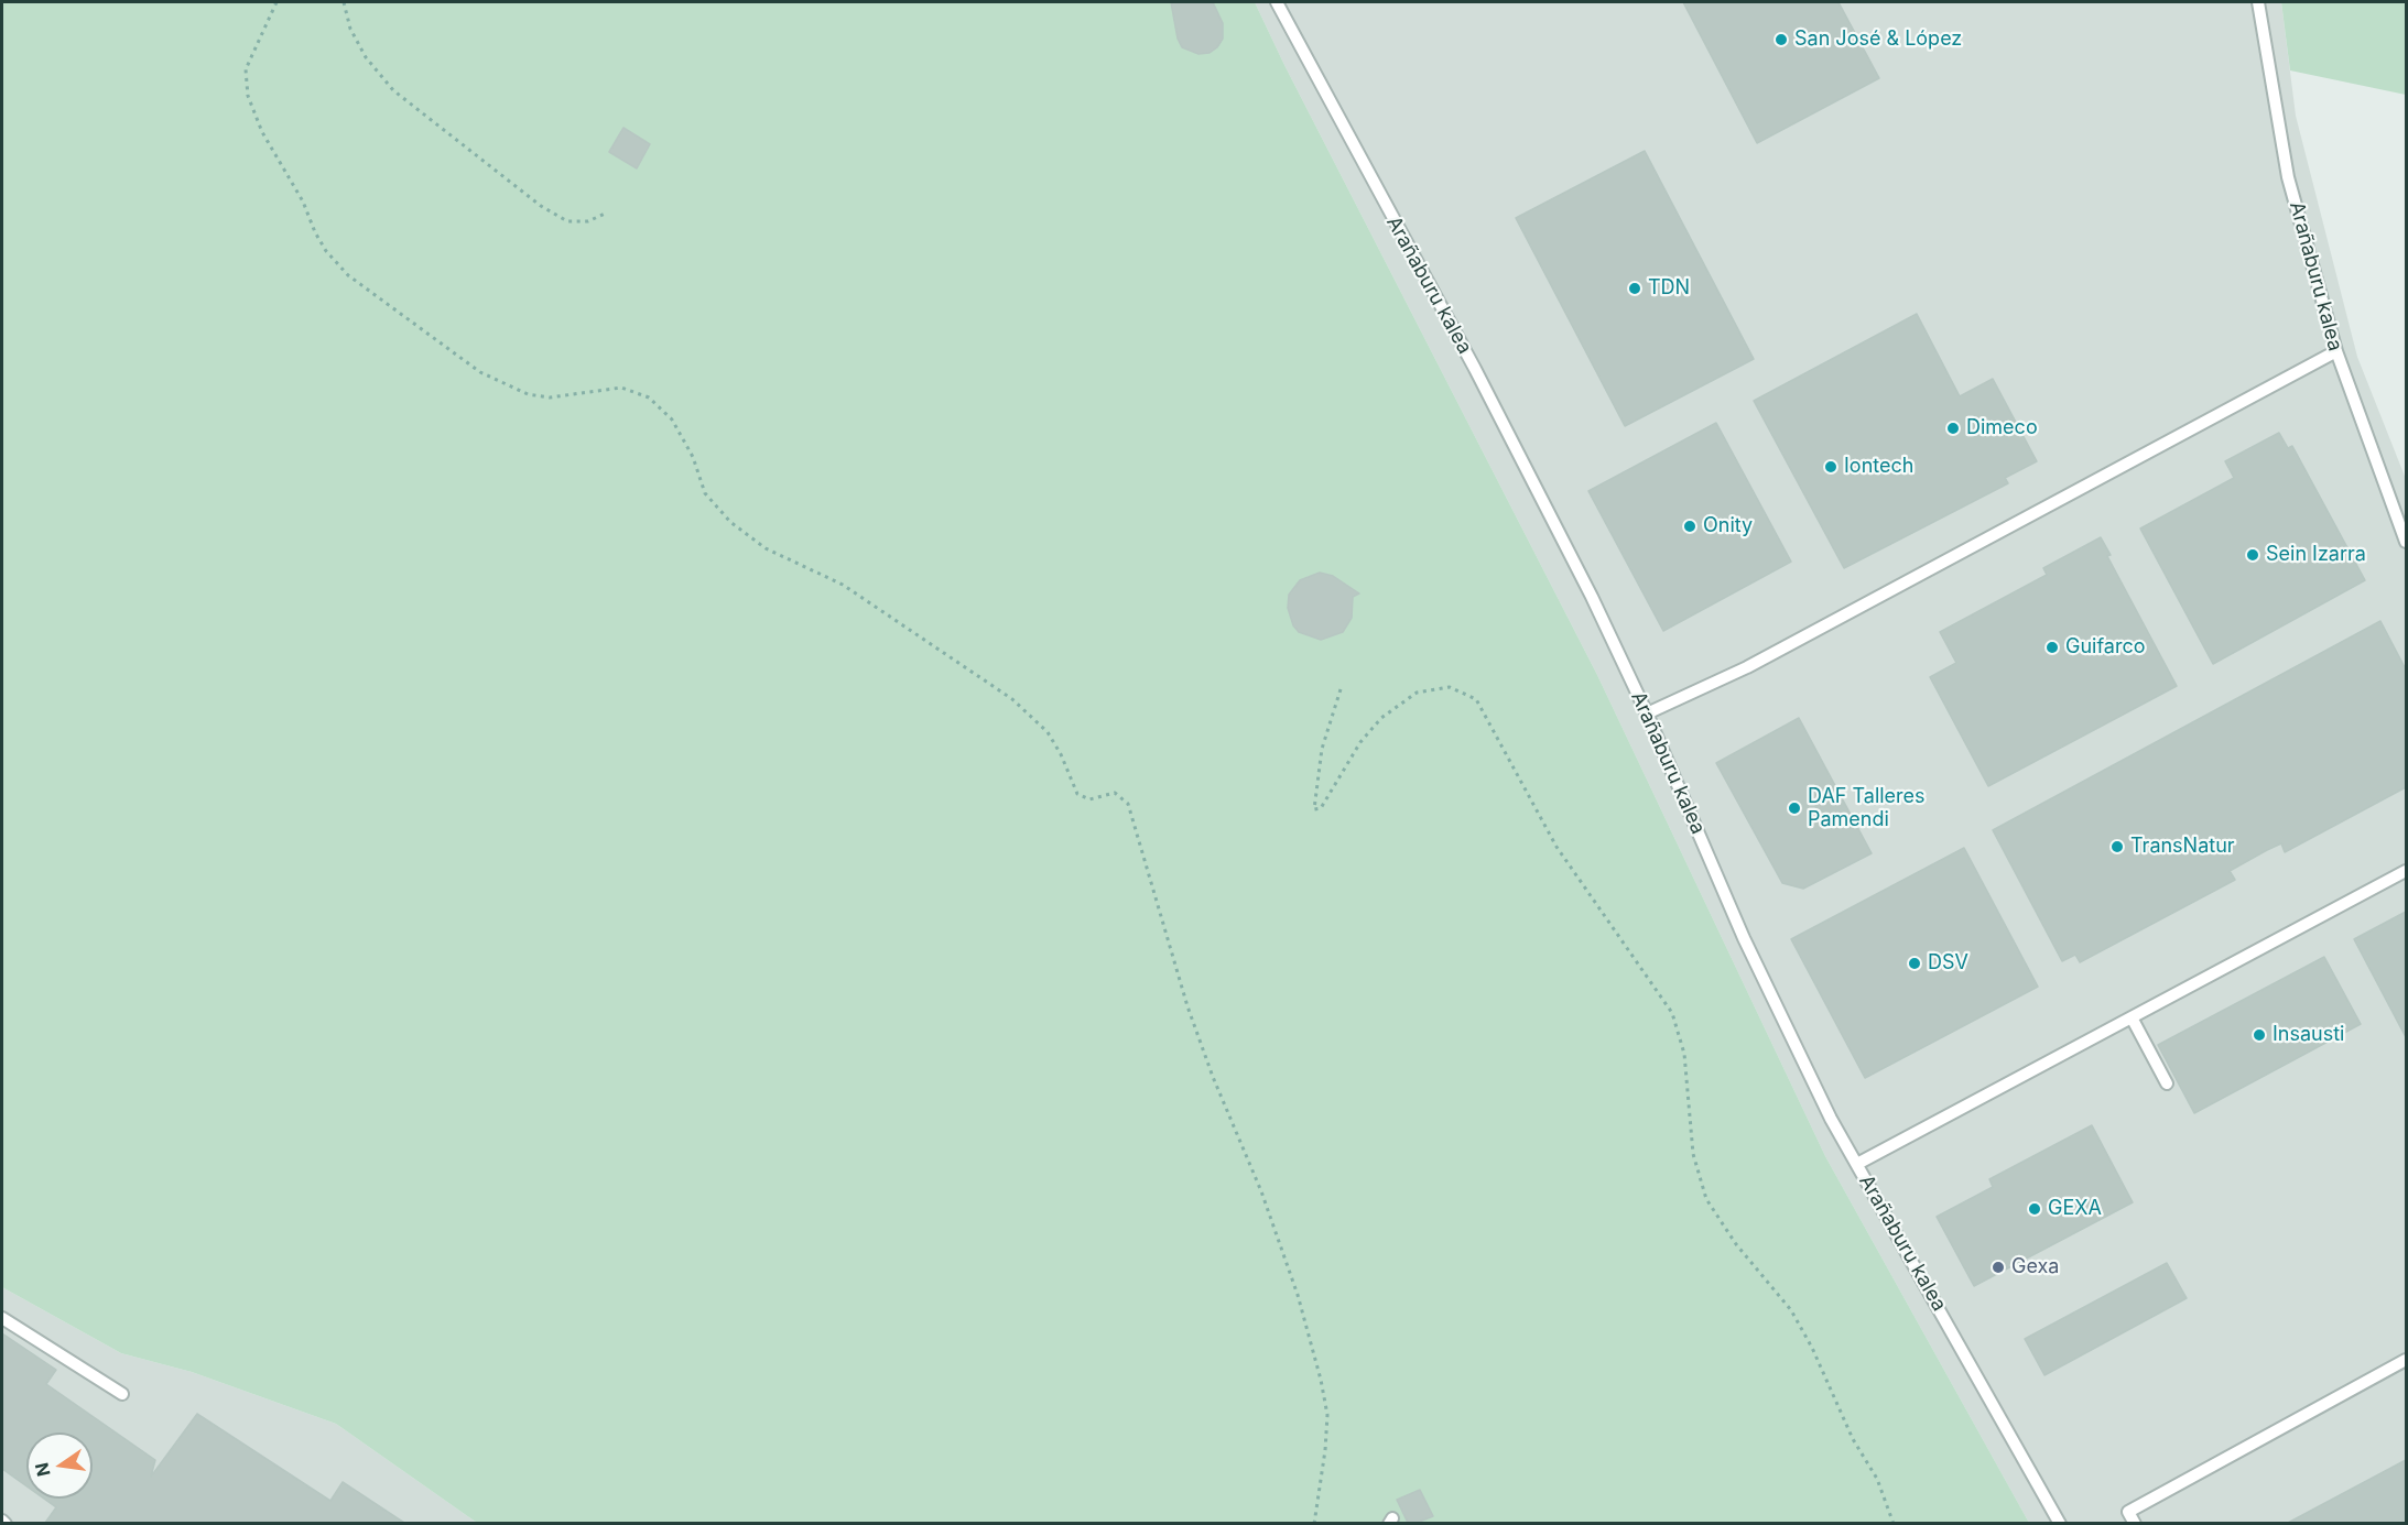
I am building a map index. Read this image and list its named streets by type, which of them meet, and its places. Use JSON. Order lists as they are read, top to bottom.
{
  "streets": {
    "lane": ["Arañaburu kalea"]
  },
  "places": [
    "San José & López",
    "TDN",
    "Dimeco",
    "Iontech",
    "Onity",
    "Sein Izarra",
    "Guifarco",
    "DAF Talleres Pamendi",
    "TransNatur",
    "DSV",
    "Insausti",
    "GEXA",
    "Gexa"
  ],
  "north": "left"
}
